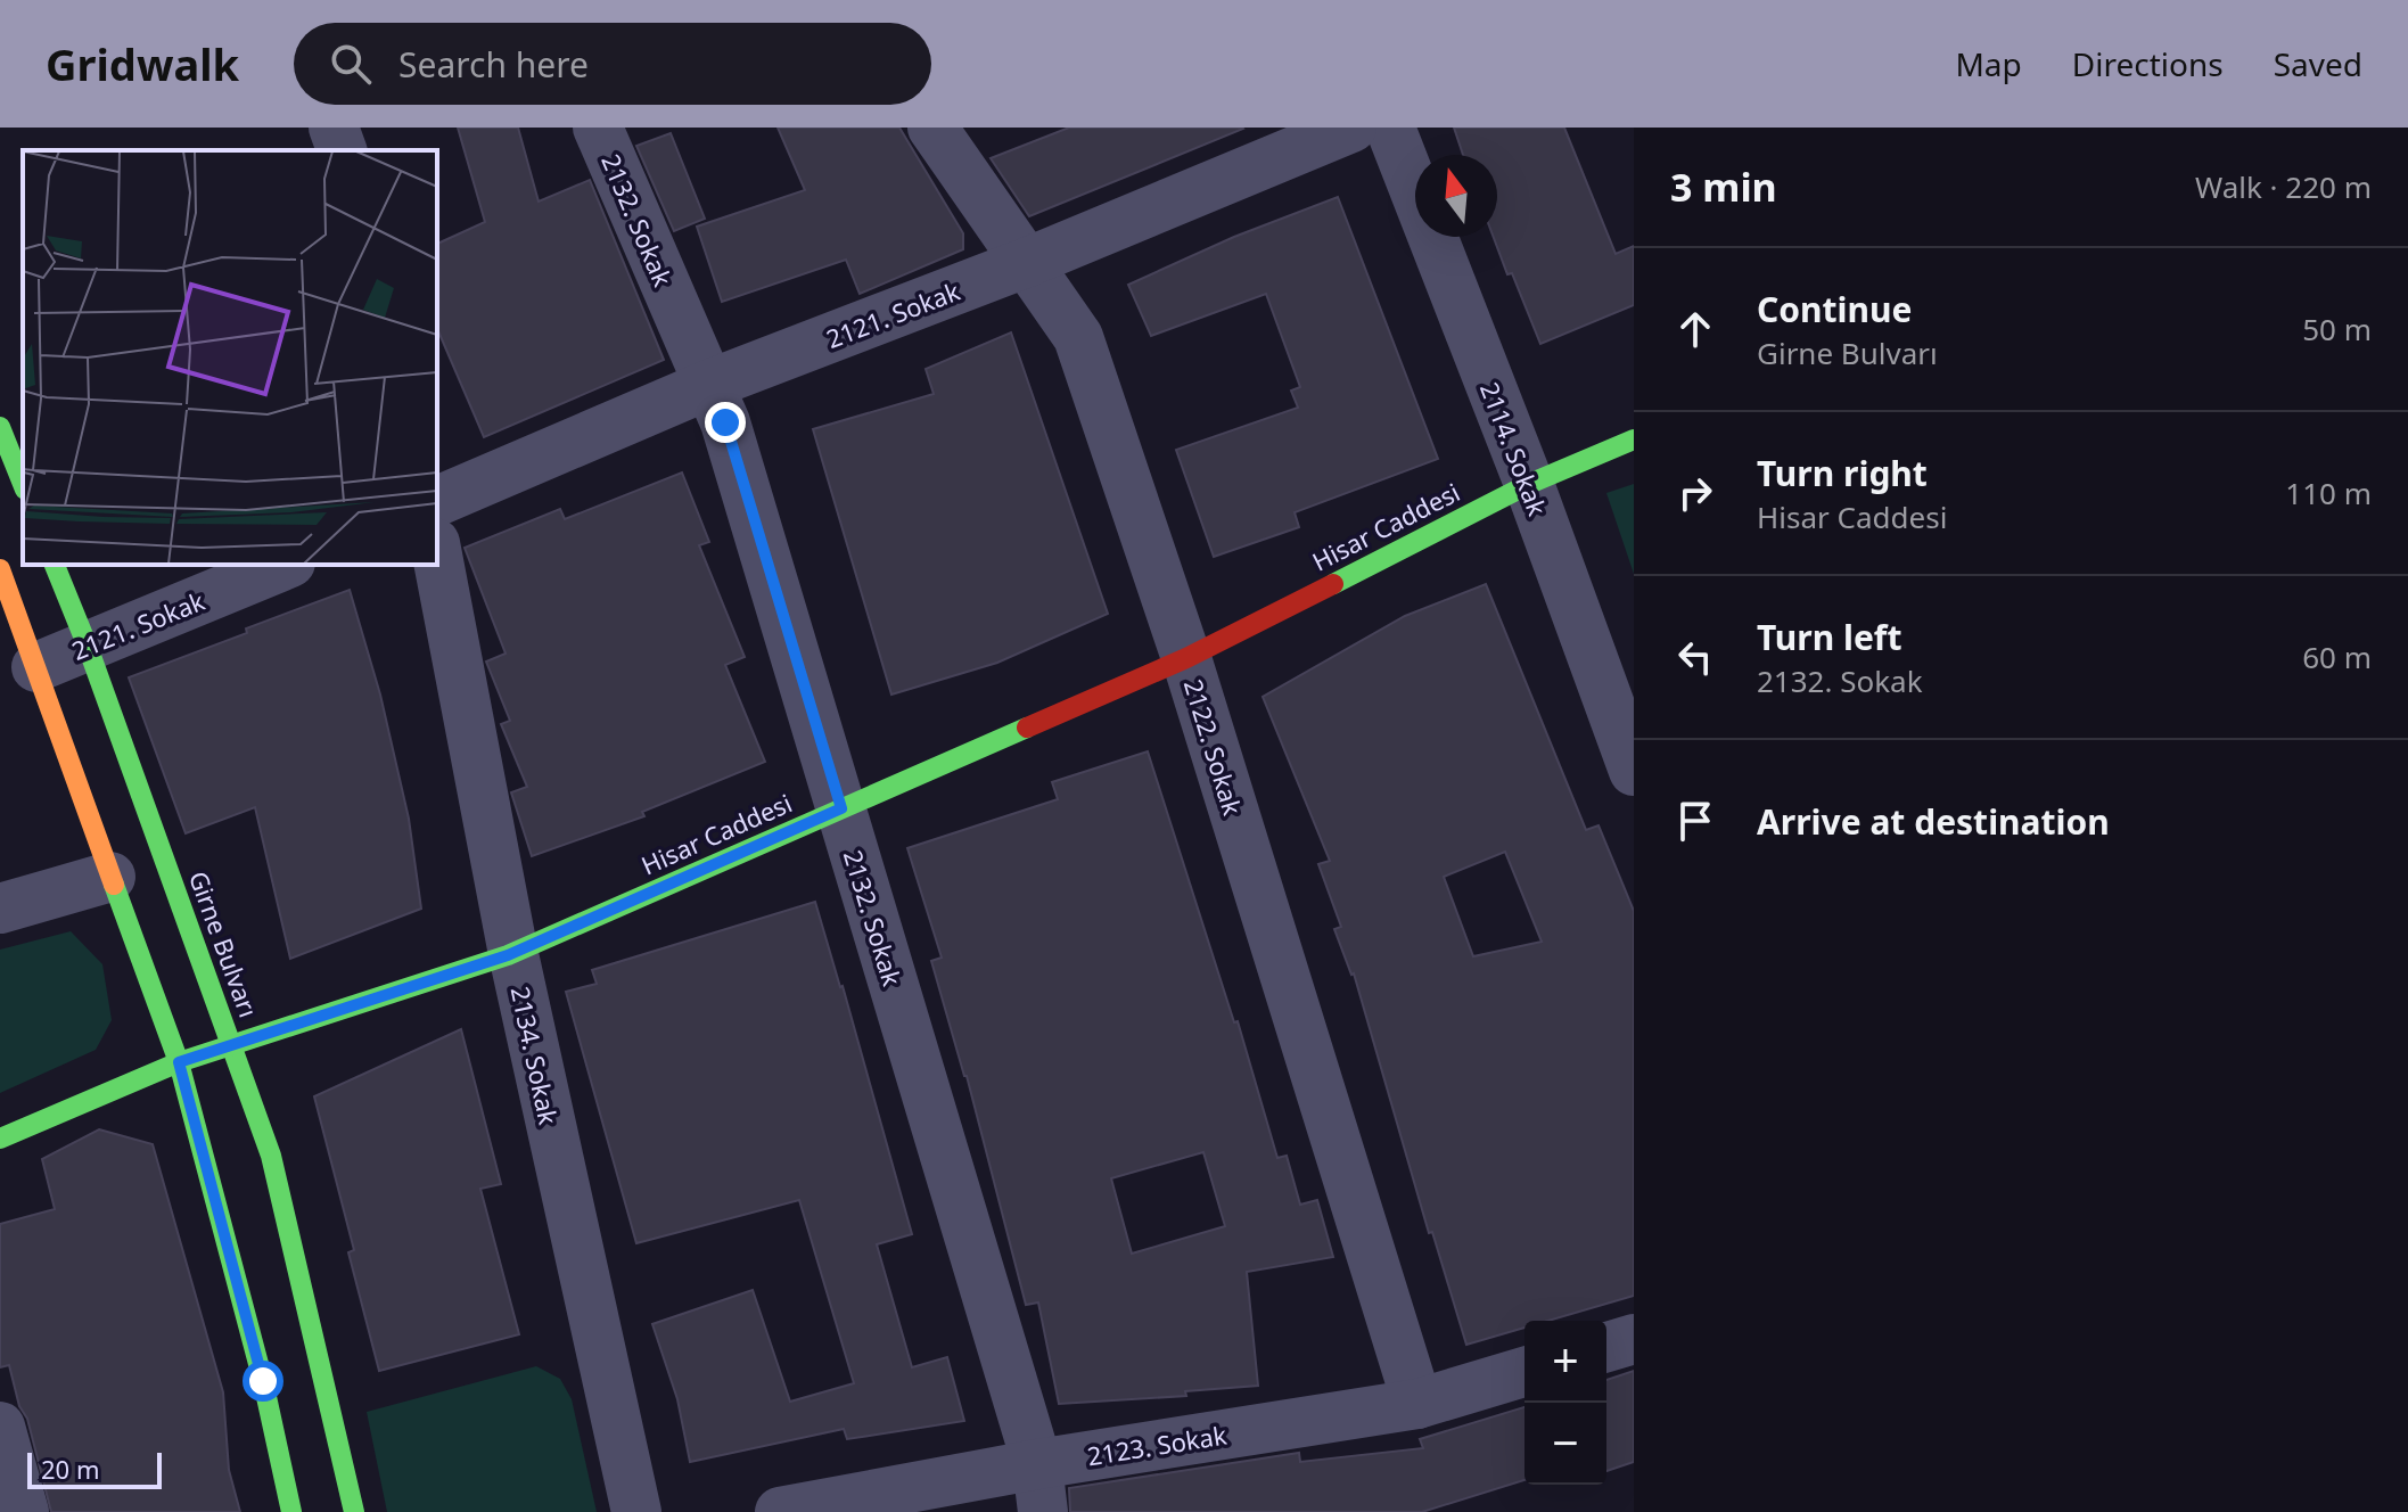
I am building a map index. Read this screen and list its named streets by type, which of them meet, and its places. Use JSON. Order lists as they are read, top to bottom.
{
  "streets": {
    "main road": ["Hisar Caddesi", "Girne Bulvarı"],
    "street": [
      "2132. Sokak",
      "2121. Sokak",
      "2114. Sokak",
      "2122. Sokak",
      "2134. Sokak",
      "2123. Sokak"
    ]
  },
  "crossings": [
    ["2132. Sokak", "2121. Sokak"],
    ["2132. Sokak", "Hisar Caddesi"],
    ["2132. Sokak", "2123. Sokak"],
    ["2121. Sokak", "2122. Sokak"],
    ["2121. Sokak", "Girne Bulvarı"],
    ["2114. Sokak", "Hisar Caddesi"],
    ["Hisar Caddesi", "2122. Sokak"],
    ["Hisar Caddesi", "Girne Bulvarı"],
    ["Hisar Caddesi", "2134. Sokak"],
    ["2122. Sokak", "2123. Sokak"]
  ],
  "scale_bar": "20 m",
  "north": "top",
  "page": {
    "header": "Gridwalk",
    "search": "Search here",
    "nav": ["Map", "Directions", "Saved"],
    "heading": ["3 min", "Walk · 220 m"],
    "list": [
      ["Continue", "Girne Bulvarı", "50 m"],
      ["Turn right", "Hisar Caddesi", "110 m"],
      ["Turn left", "2132. Sokak", "60 m"],
      "Arrive at destination"
    ],
    "map_buttons": ["+", "−"],
    "scale": "20 m"
  }
}
